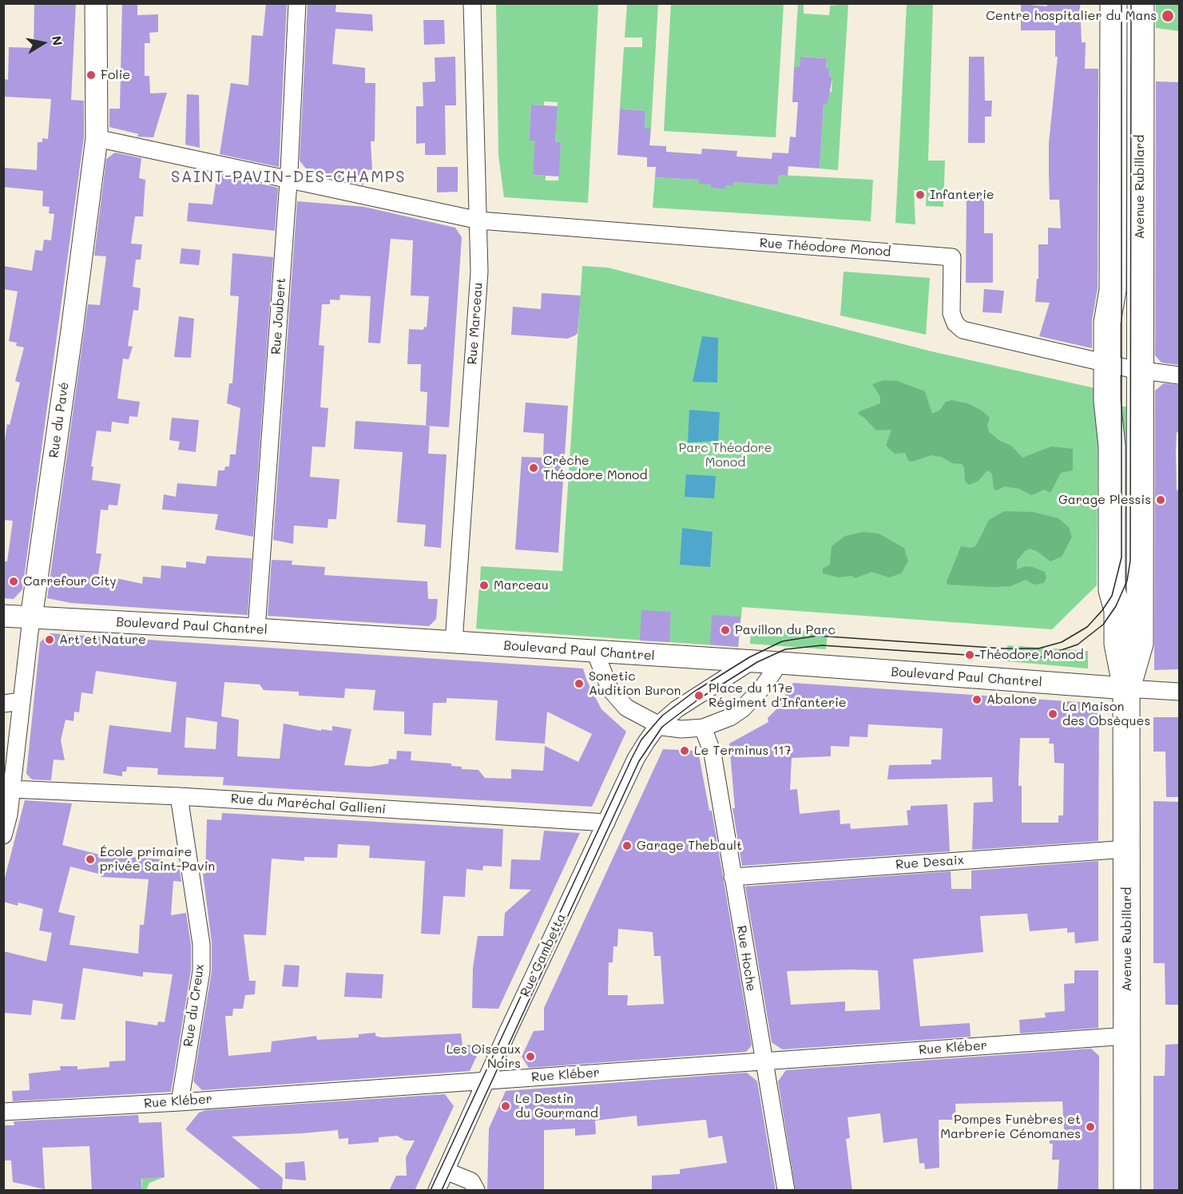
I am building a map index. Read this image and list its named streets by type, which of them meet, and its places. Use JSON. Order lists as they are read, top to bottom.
{
  "streets": {
    "main road": ["Avenue Rubillard"],
    "street": [
      "Rue Théodore Monod",
      "Rue Joubert",
      "Rue Marceau",
      "Rue du Pavé",
      "Boulevard Paul Chantrel",
      "Rue du Maréchal Gallieni",
      "Rue Desaix",
      "Rue Gambetta",
      "Rue Hoche",
      "Rue du Creux",
      "Rue Kléber"
    ]
  },
  "crossings": [
    ["Avenue Rubillard", "Rue Théodore Monod"],
    ["Avenue Rubillard", "Boulevard Paul Chantrel"],
    ["Avenue Rubillard", "Rue Desaix"],
    ["Avenue Rubillard", "Rue Kléber"],
    ["Rue Théodore Monod", "Rue Marceau"],
    ["Rue Joubert", "Boulevard Paul Chantrel"],
    ["Rue Marceau", "Boulevard Paul Chantrel"],
    ["Rue du Pavé", "Boulevard Paul Chantrel"],
    ["Rue du Pavé", "Rue du Maréchal Gallieni"],
    ["Boulevard Paul Chantrel", "Rue Gambetta"],
    ["Rue du Maréchal Gallieni", "Rue Gambetta"],
    ["Rue du Maréchal Gallieni", "Rue du Creux"],
    ["Rue Desaix", "Rue Hoche"],
    ["Rue Gambetta", "Rue Kléber"],
    ["Rue Hoche", "Rue Kléber"],
    ["Rue du Creux", "Rue Kléber"]
  ],
  "districts": ["SAINT-PAVIN-DES-CHAMPS"],
  "parks": ["Parc Théodore Monod"],
  "places": [
    "Centre hospitalier du Mans",
    "Folie",
    "Infanterie",
    "Crèche Théodore Monod",
    "Garage Plessis",
    "Carrefour City",
    "Marceau",
    "Pavillon du Parc",
    "Art et Nature",
    "Théodore Monod",
    "Sonetic Audition Buron",
    "Place du 117e Régiment d'Infanterie",
    "Abalone",
    "La Maison des Obsèques",
    "Le Terminus 117",
    "Garage Thebault",
    "École primaire privée Saint-Pavin",
    "Les Oiseaux Noirs",
    "Le Destin du Gourmand",
    "Pompes Funèbres et Marbrerie Cénomanes"
  ],
  "north": "right"
}
